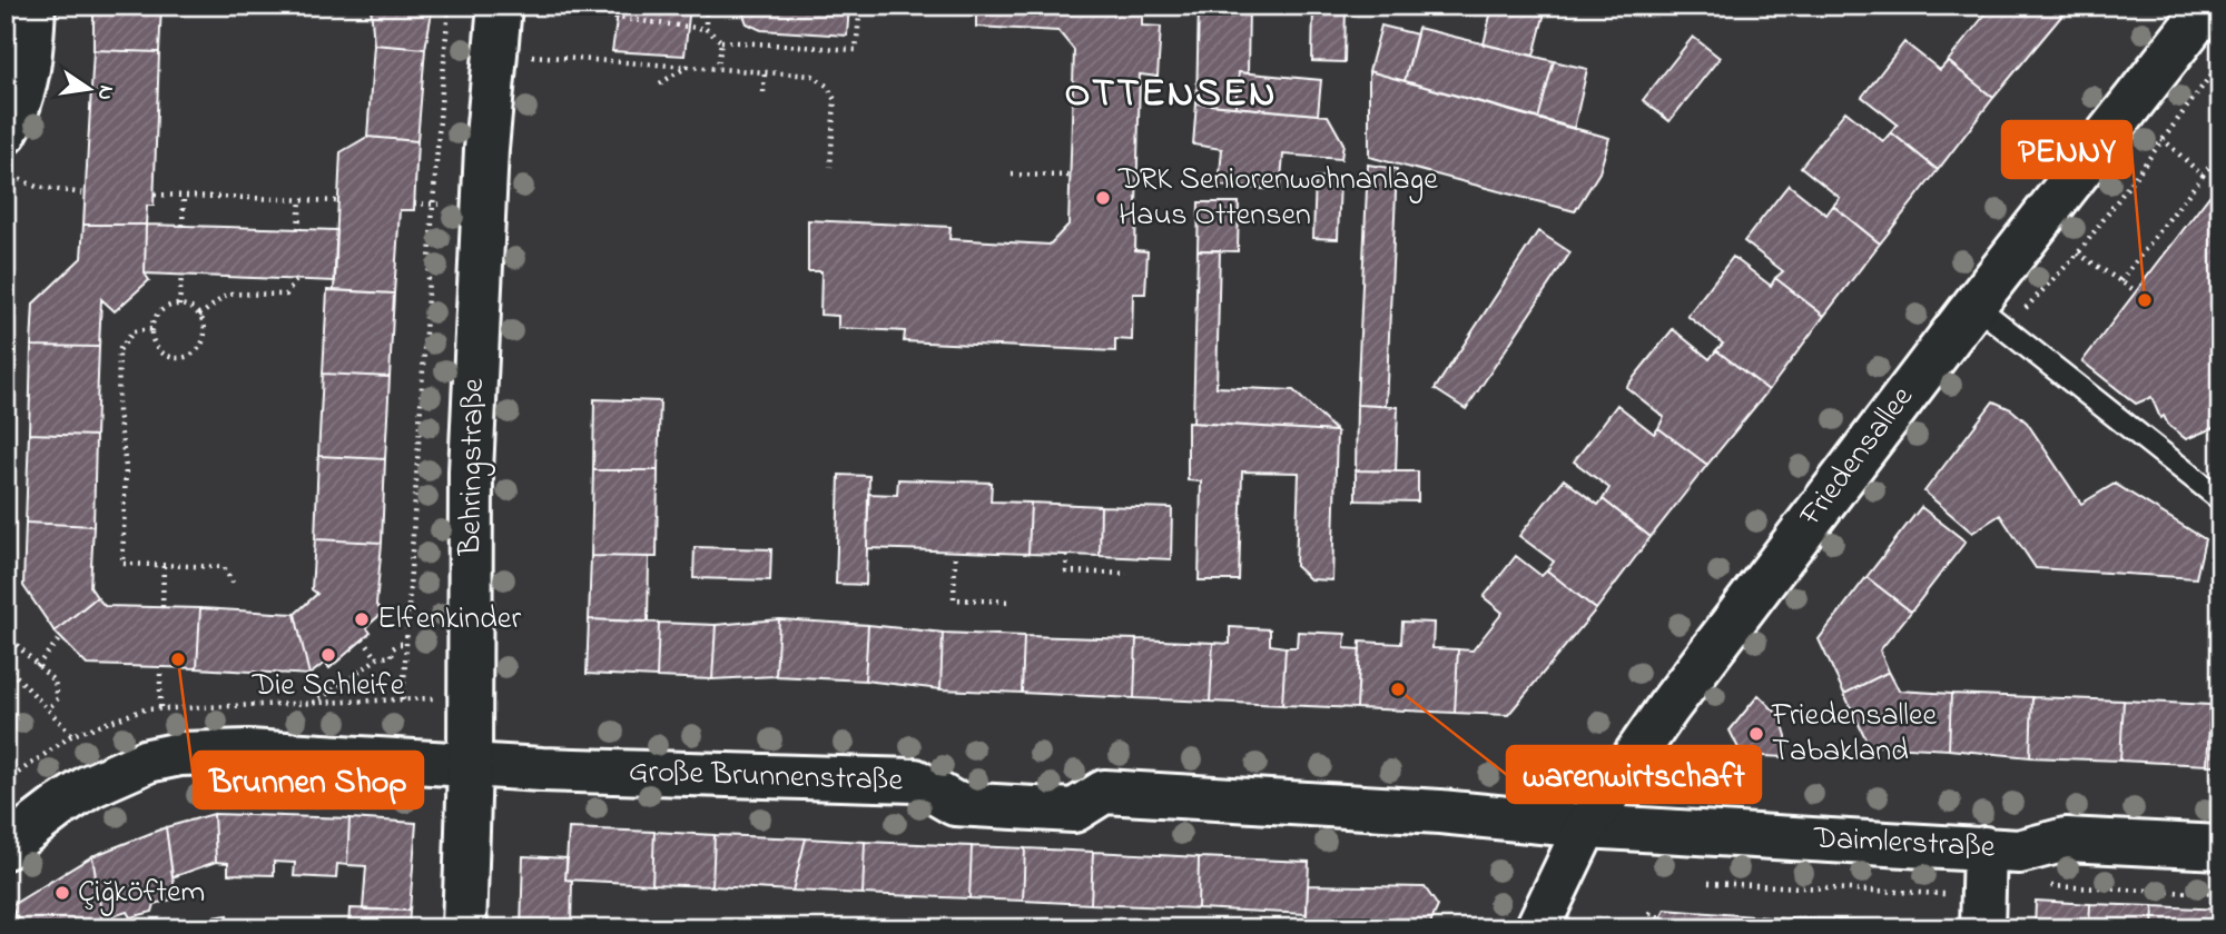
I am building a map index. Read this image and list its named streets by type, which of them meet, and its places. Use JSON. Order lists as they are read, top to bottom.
{
  "streets": {
    "street": [
      "Friedensallee",
      "Behringstraße",
      "Große Brunnenstraße",
      "Daimlerstraße"
    ]
  },
  "crossings": [
    ["Friedensallee", "Große Brunnenstraße"],
    ["Friedensallee", "Daimlerstraße"],
    ["Behringstraße", "Große Brunnenstraße"],
    ["Große Brunnenstraße", "Daimlerstraße"]
  ],
  "districts": ["OTTENSEN"],
  "places": [
    "DRK Seniorenwohnanlage Haus Ottensen",
    "PENNY",
    "Elfenkinder",
    "Die Schleife",
    "Brunnen Shop",
    "warenwirtschaft",
    "Friedensallee Tabakland",
    "Çiğköftem"
  ],
  "north": "right"
}
